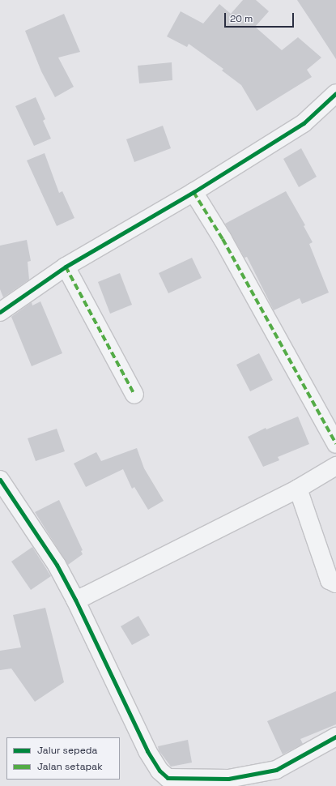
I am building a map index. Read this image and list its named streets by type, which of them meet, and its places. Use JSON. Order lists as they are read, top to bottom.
{
  "legend": ["Jalur sepeda", "Jalan setapak"],
  "scale_bar": "20 m"
}
